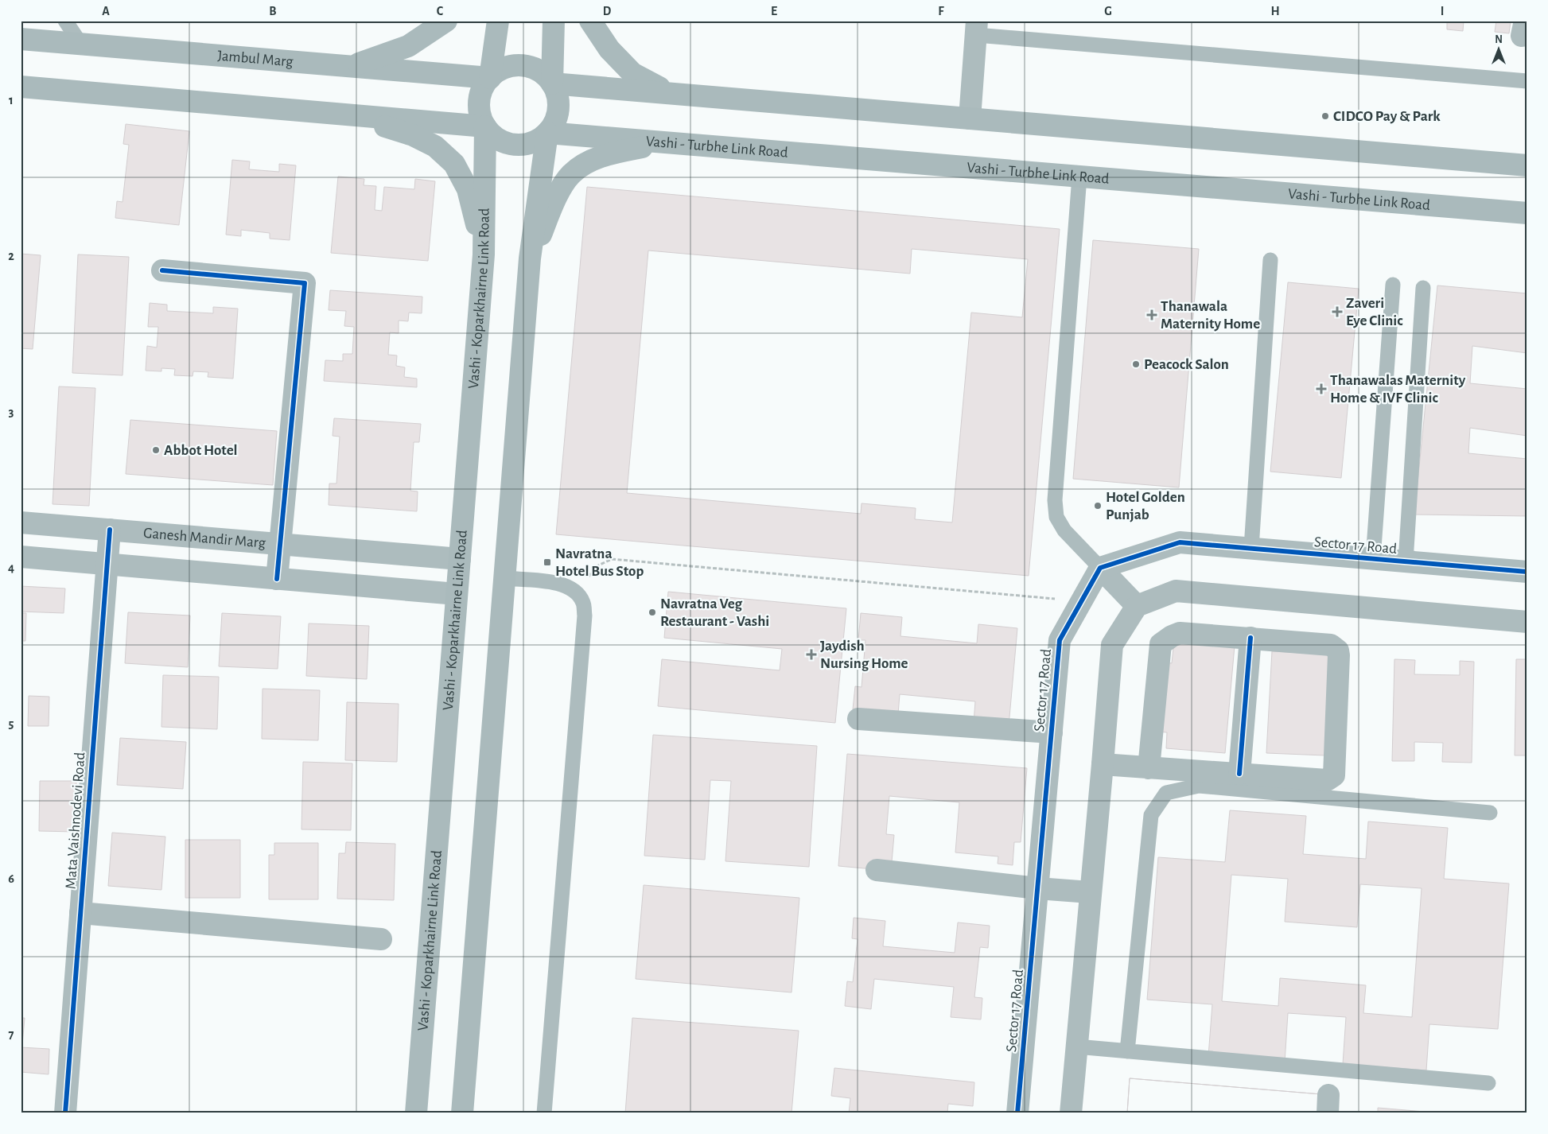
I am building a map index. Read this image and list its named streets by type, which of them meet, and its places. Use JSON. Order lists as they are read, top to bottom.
{
  "streets": {
    "main road": ["Jambul Marg", "Vashi - Turbhe Link Road", "Vashi - Koparkhairne Link Road"],
    "street": ["Ganesh Mandir Marg", "Sector 17 Road", "Mata Vaishnodevi Road"]
  },
  "crossings": [
    ["Jambul Marg", "Vashi - Turbhe Link Road"],
    ["Jambul Marg", "Vashi - Koparkhairne Link Road"],
    ["Vashi - Turbhe Link Road", "Vashi - Koparkhairne Link Road"],
    ["Vashi - Koparkhairne Link Road", "Ganesh Mandir Marg"],
    ["Ganesh Mandir Marg", "Mata Vaishnodevi Road"]
  ],
  "places": {
    "other": [
      "CIDCO Pay & Park",
      "Peacock Salon",
      "Abbot Hotel",
      "Hotel Golden Punjab",
      "Navratna Veg Restaurant - Vashi"
    ],
    "health": [
      "Zaveri Eye Clinic",
      "Thanawala Maternity Home",
      "Thanawalas Maternity Home & IVF Clinic",
      "Jaydish Nursing Home"
    ],
    "transit": ["Navratna Hotel Bus Stop"]
  },
  "north": "top",
  "grid": {
    "columns": [
      "A",
      "B",
      "C",
      "D",
      "E",
      "F",
      "G",
      "H",
      "I"
    ],
    "rows": [
      "1",
      "2",
      "3",
      "4",
      "5",
      "6",
      "7"
    ]
  }
}
